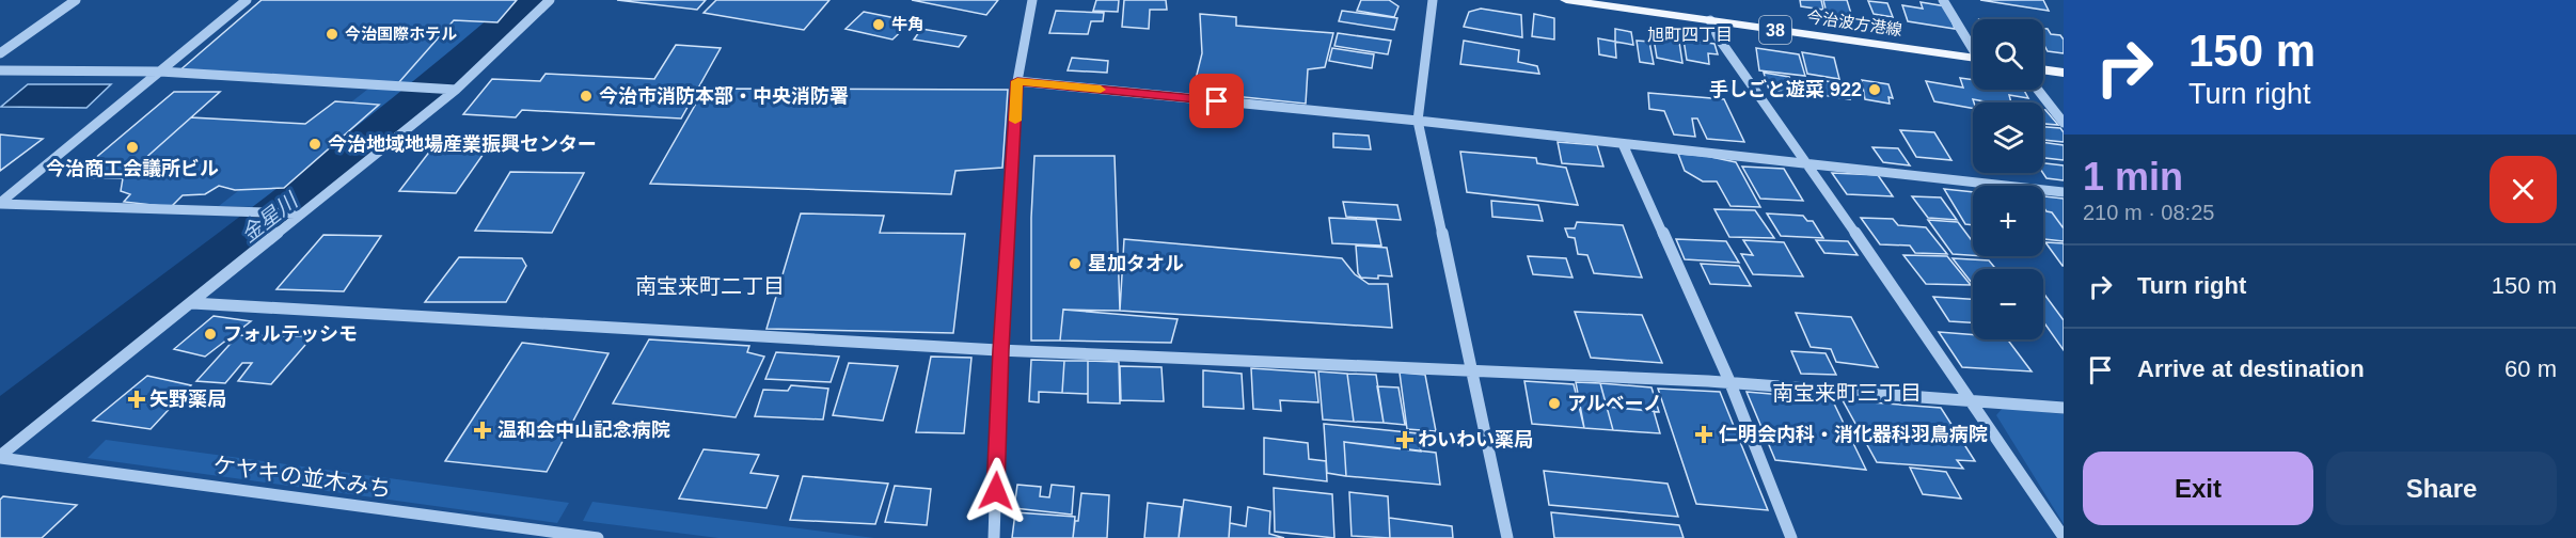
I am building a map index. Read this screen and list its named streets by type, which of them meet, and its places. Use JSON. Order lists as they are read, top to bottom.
{
  "streets": {
    "main road": ["今治波方港線", "38"],
    "street": ["ケヤキの並木みち"]
  },
  "districts": ["旭町四丁目", "南宝来町二丁目", "南宝来町三丁目"],
  "water": ["金星川"],
  "places": {
    "other": [
      "牛角",
      "今治国際ホテル",
      "手しごと遊菜 922",
      "今治市消防本部・中央消防署",
      "今治地域地場産業振興センター",
      "今治商工会議所ビル",
      "星加タオル",
      "フォルテッシモ",
      "アルベーノ"
    ],
    "health": [
      "矢野薬局",
      "温和会中山記念病院",
      "仁明会内科・消化器科羽鳥病院",
      "わいわい薬局"
    ]
  },
  "page": {
    "turn": ["150 m", "Turn right"],
    "map_buttons": ["+", "−"],
    "heading": ["1 min", "210 m · 08:25"],
    "list": [
      {
        "name": "Turn right",
        "value": "150 m"
      },
      {
        "name": "Arrive at destination",
        "value": "60 m"
      }
    ],
    "buttons": ["Exit", "Share"]
  }
}
